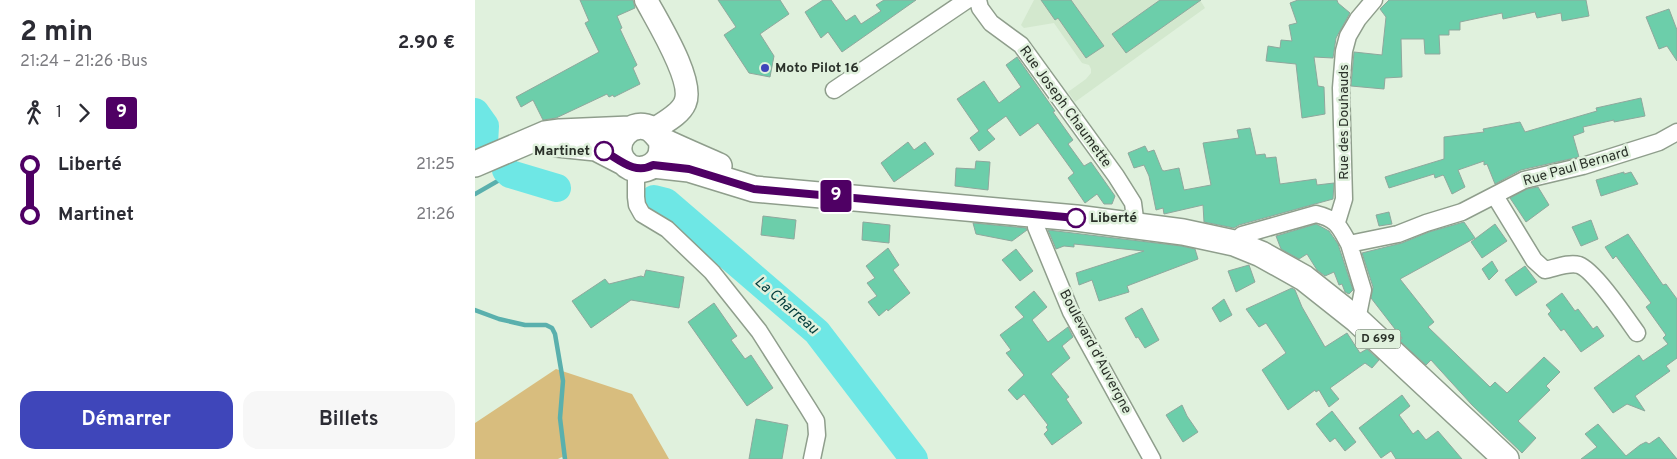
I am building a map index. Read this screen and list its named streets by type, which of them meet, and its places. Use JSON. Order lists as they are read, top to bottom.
{
  "streets": {
    "main road": ["D 699"],
    "street": [
      "Rue Joseph Chaumette",
      "Rue des Douhauds",
      "Rue Paul Bernard",
      "Boulevard d'Auvergne"
    ]
  },
  "crossings": [
    ["Rue Joseph Chaumette", "D 699"],
    ["D 699", "Boulevard d'Auvergne"]
  ],
  "water": ["La Charreau"],
  "places": ["Moto Pilot 16", "Martinet", "Liberté"],
  "lines": ["bus line 9"],
  "page": {
    "heading": ["2 min", "21:24 – 21:26 · Bus", "2.90 €"],
    "on_map": "9",
    "legs": ["1", "9"],
    "list": [
      {
        "name": "Liberté",
        "value": "21:25"
      },
      {
        "name": "Martinet",
        "value": "21:26"
      }
    ],
    "buttons": ["Démarrer", "Billets"]
  }
}
